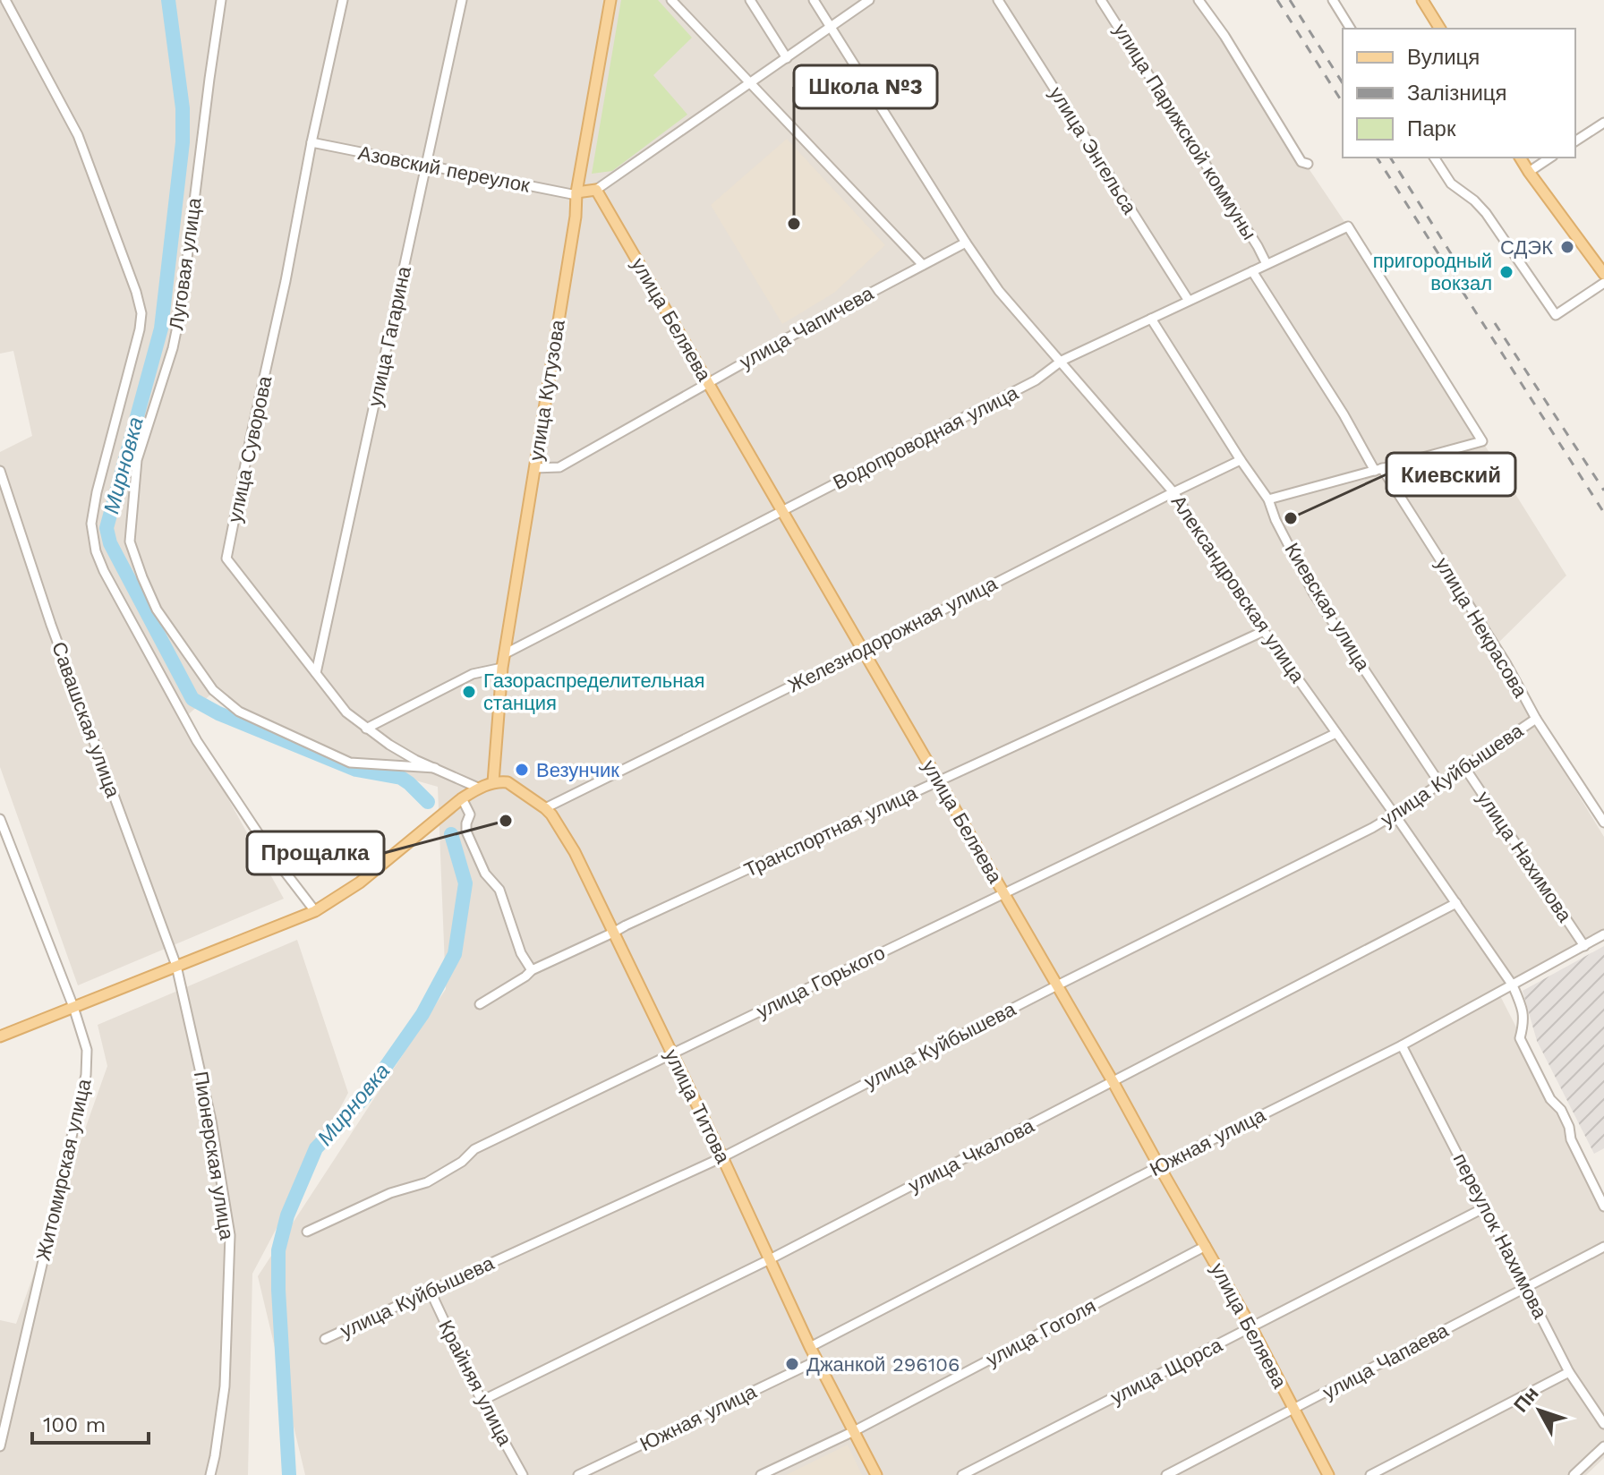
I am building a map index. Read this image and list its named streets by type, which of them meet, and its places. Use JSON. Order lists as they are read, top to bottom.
{
  "streets": {
    "main road": ["улица Беляева", "улица Кутузова", "улица Титова"],
    "street": [
      "улица Парижской коммуны",
      "улица Энгельса",
      "Азовский переулок",
      "Луговая улица",
      "улица Чапичева",
      "улица Гагарина",
      "Водопроводная улица",
      "улица Суворова",
      "Александровская улица",
      "Киевская улица",
      "улица Некрасова",
      "Железнодорожная улица",
      "Савашская улица",
      "улица Куйбышева",
      "Транспортная улица",
      "улица Нахимова",
      "улица Горького",
      "Южная улица",
      "Пионерская улица",
      "улица Чкалова",
      "Житомирская улица",
      "переулок Нахимова",
      "улица Гоголя",
      "улица Чапаева",
      "улица Щорса",
      "Крайняя улица"
    ]
  },
  "crossings": [
    ["улица Парижской коммуны", "Водопроводная улица"],
    ["улица Энгельса", "Водопроводная улица"],
    ["Азовский переулок", "улица Гагарина"],
    ["Азовский переулок", "улица Кутузова"],
    ["Азовский переулок", "улица Суворова"],
    ["Луговая улица", "улица Суворова"],
    ["улица Беляева", "улица Чапичева"],
    ["улица Беляева", "Водопроводная улица"],
    ["улица Беляева", "Железнодорожная улица"],
    ["улица Беляева", "улица Куйбышева"],
    ["улица Беляева", "Транспортная улица"],
    ["улица Беляева", "улица Горького"],
    ["улица Беляева", "Южная улица"],
    ["улица Беляева", "улица Чкалова"],
    ["улица Беляева", "улица Гоголя"],
    ["улица Беляева", "улица Чапаева"],
    ["улица Беляева", "улица Щорса"],
    ["улица Чапичева", "улица Кутузова"],
    ["улица Чапичева", "Александровская улица"],
    ["улица Гагарина", "улица Суворова"],
    ["улица Кутузова", "Водопроводная улица"],
    ["улица Кутузова", "улица Титова"],
    ["Водопроводная улица", "Александровская улица"],
    ["Водопроводная улица", "Киевская улица"],
    ["Водопроводная улица", "улица Некрасова"],
    ["Александровская улица", "Железнодорожная улица"],
    ["Александровская улица", "улица Куйбышева"],
    ["Александровская улица", "Транспортная улица"],
    ["Александровская улица", "улица Горького"],
    ["Александровская улица", "Южная улица"],
    ["Александровская улица", "улица Чкалова"],
    ["Киевская улица", "Железнодорожная улица"],
    ["Киевская улица", "улица Куйбышева"],
    ["улица Некрасова", "улица Куйбышева"],
    ["Железнодорожная улица", "улица Титова"],
    ["Савашская улица", "Пионерская улица"],
    ["улица Куйбышева", "улица Нахимова"],
    ["улица Куйбышева", "улица Титова"],
    ["улица Куйбышева", "Крайняя улица"],
    ["Транспортная улица", "улица Титова"],
    ["улица Нахимова", "Южная улица"],
    ["улица Горького", "улица Титова"],
    ["улица Титова", "Южная улица"],
    ["улица Титова", "улица Чкалова"],
    ["улица Титова", "улица Гоголя"],
    ["Южная улица", "переулок Нахимова"],
    ["улица Чкалова", "Крайняя улица"],
    ["переулок Нахимова", "улица Чапаева"],
    ["переулок Нахимова", "улица Щорса"]
  ],
  "water": ["Мирновка"],
  "places": [
    "Школа №3",
    "СДЭК",
    "пригородный вокзал",
    "Киевский",
    "Газораспределительная станция",
    "Везунчик",
    "Прощалка",
    "Джанкой 296106"
  ],
  "legend": ["Вулиця", "Залізниця", "Парк"],
  "scale_bar": "100 m",
  "north": "top left"
}
